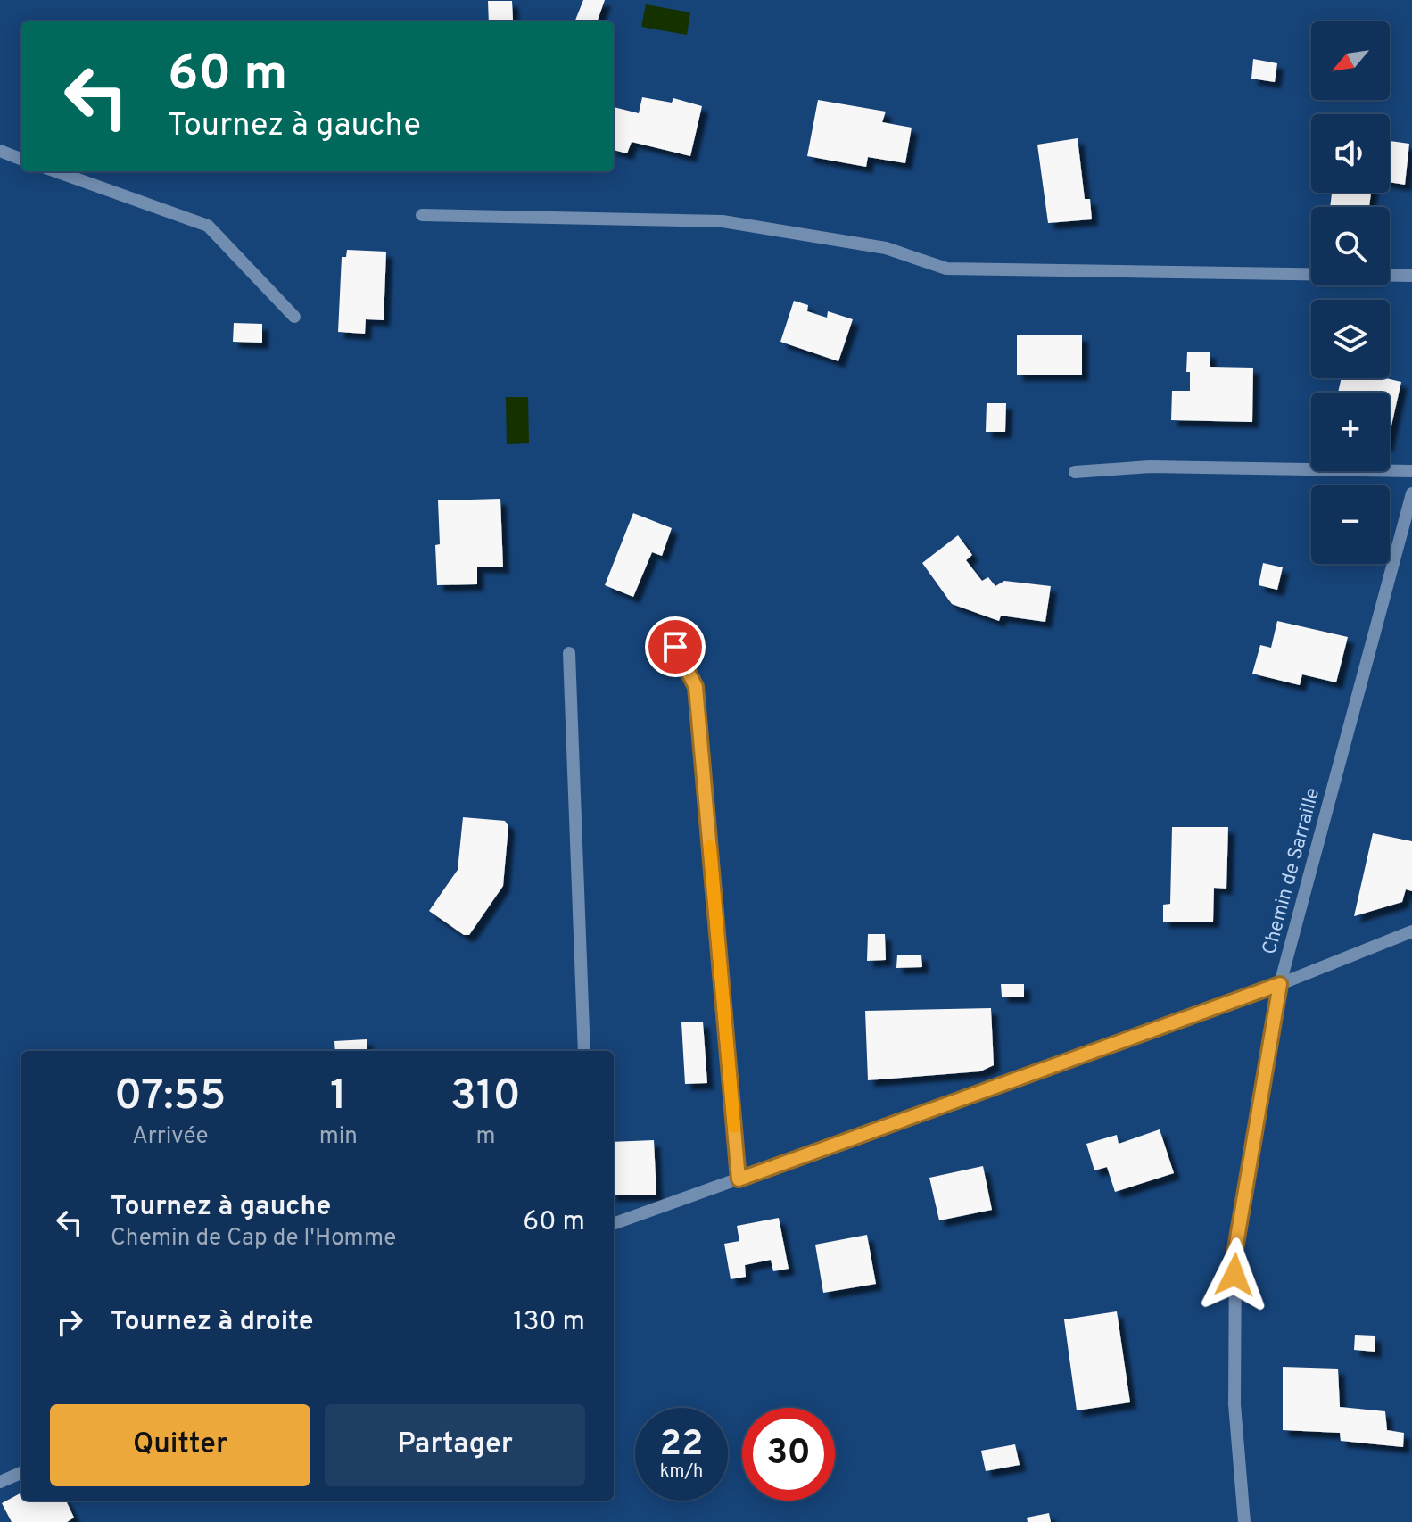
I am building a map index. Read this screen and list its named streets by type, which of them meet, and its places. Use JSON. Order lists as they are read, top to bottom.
{
  "streets": {
    "street": ["Chemin de Sarraille"]
  },
  "north": "bottom left",
  "page": {
    "map_buttons": ["+", "−"],
    "turn": ["60 m", "Tournez à gauche"],
    "eta": [
      "07:55",
      "Arrivée",
      "1",
      "min",
      "310",
      "m"
    ],
    "list": [
      {
        "name": "Tournez à gauche",
        "note": "Chemin de Cap de l'Homme",
        "value": "60 m"
      },
      {
        "name": "Tournez à droite",
        "value": "130 m"
      }
    ],
    "buttons": ["Quitter", "Partager"],
    "speed": "22 km/h",
    "limit": "30"
  }
}
